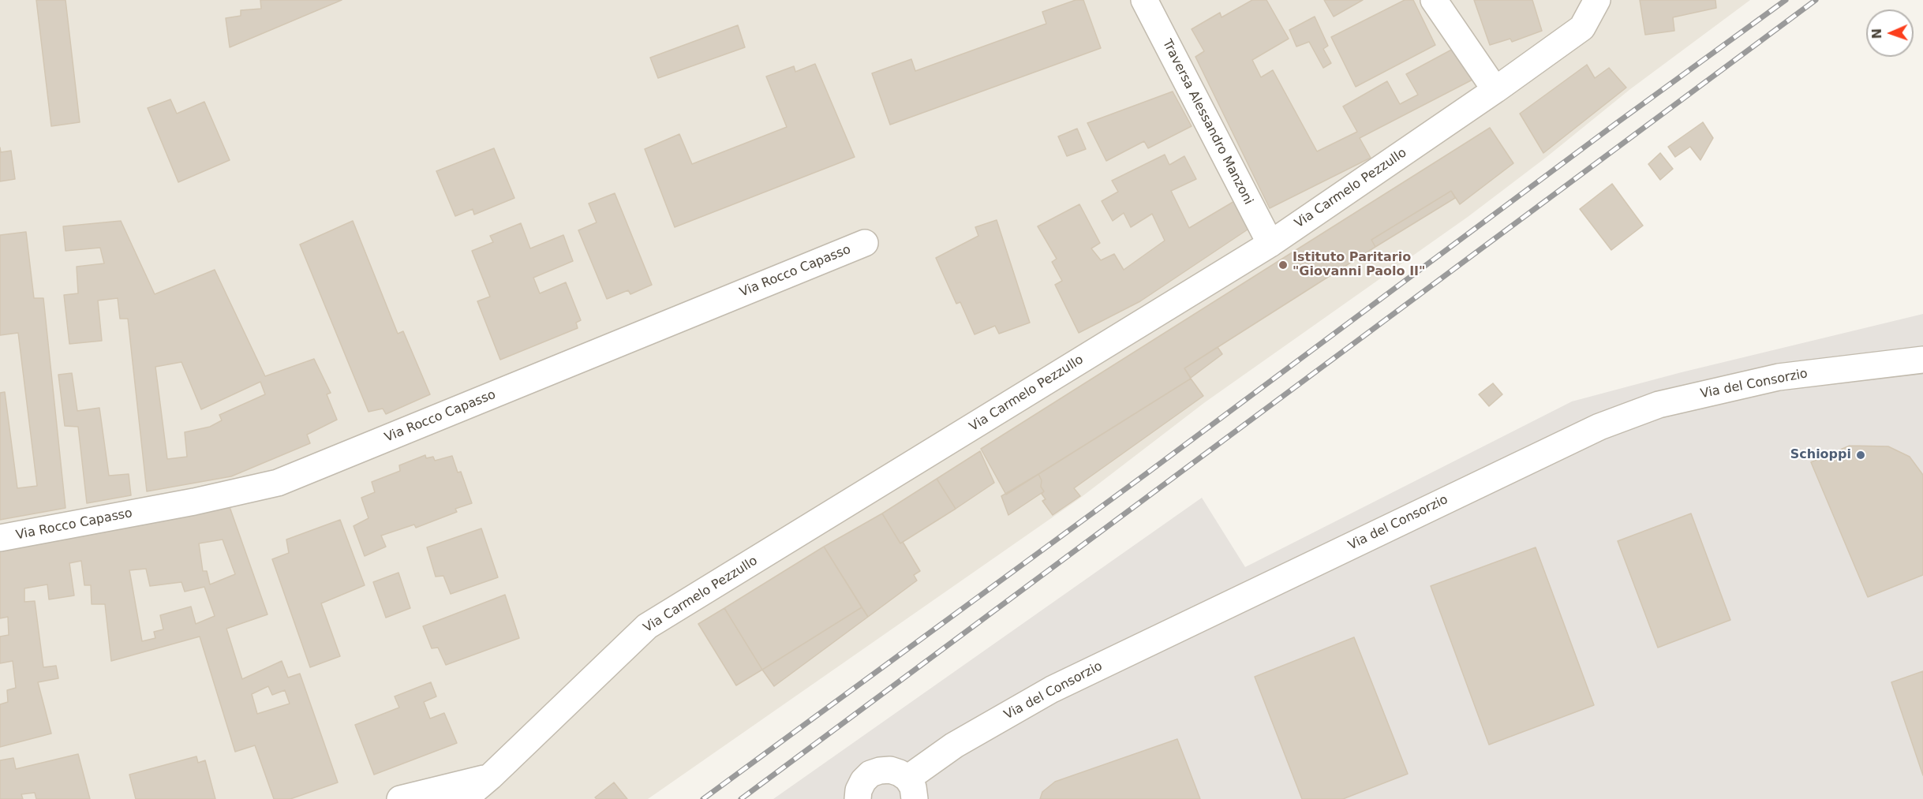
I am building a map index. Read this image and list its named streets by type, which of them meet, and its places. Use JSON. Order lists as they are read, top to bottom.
{
  "streets": {
    "street": [
      "Traversa Alessandro Manzoni",
      "Via Carmelo Pezzullo",
      "Via Rocco Capasso",
      "Via del Consorzio"
    ]
  },
  "crossings": [
    ["Traversa Alessandro Manzoni", "Via Carmelo Pezzullo"]
  ],
  "places": ["Istituto Paritario \"Giovanni Paolo II\"", "Schioppi"],
  "north": "left"
}
